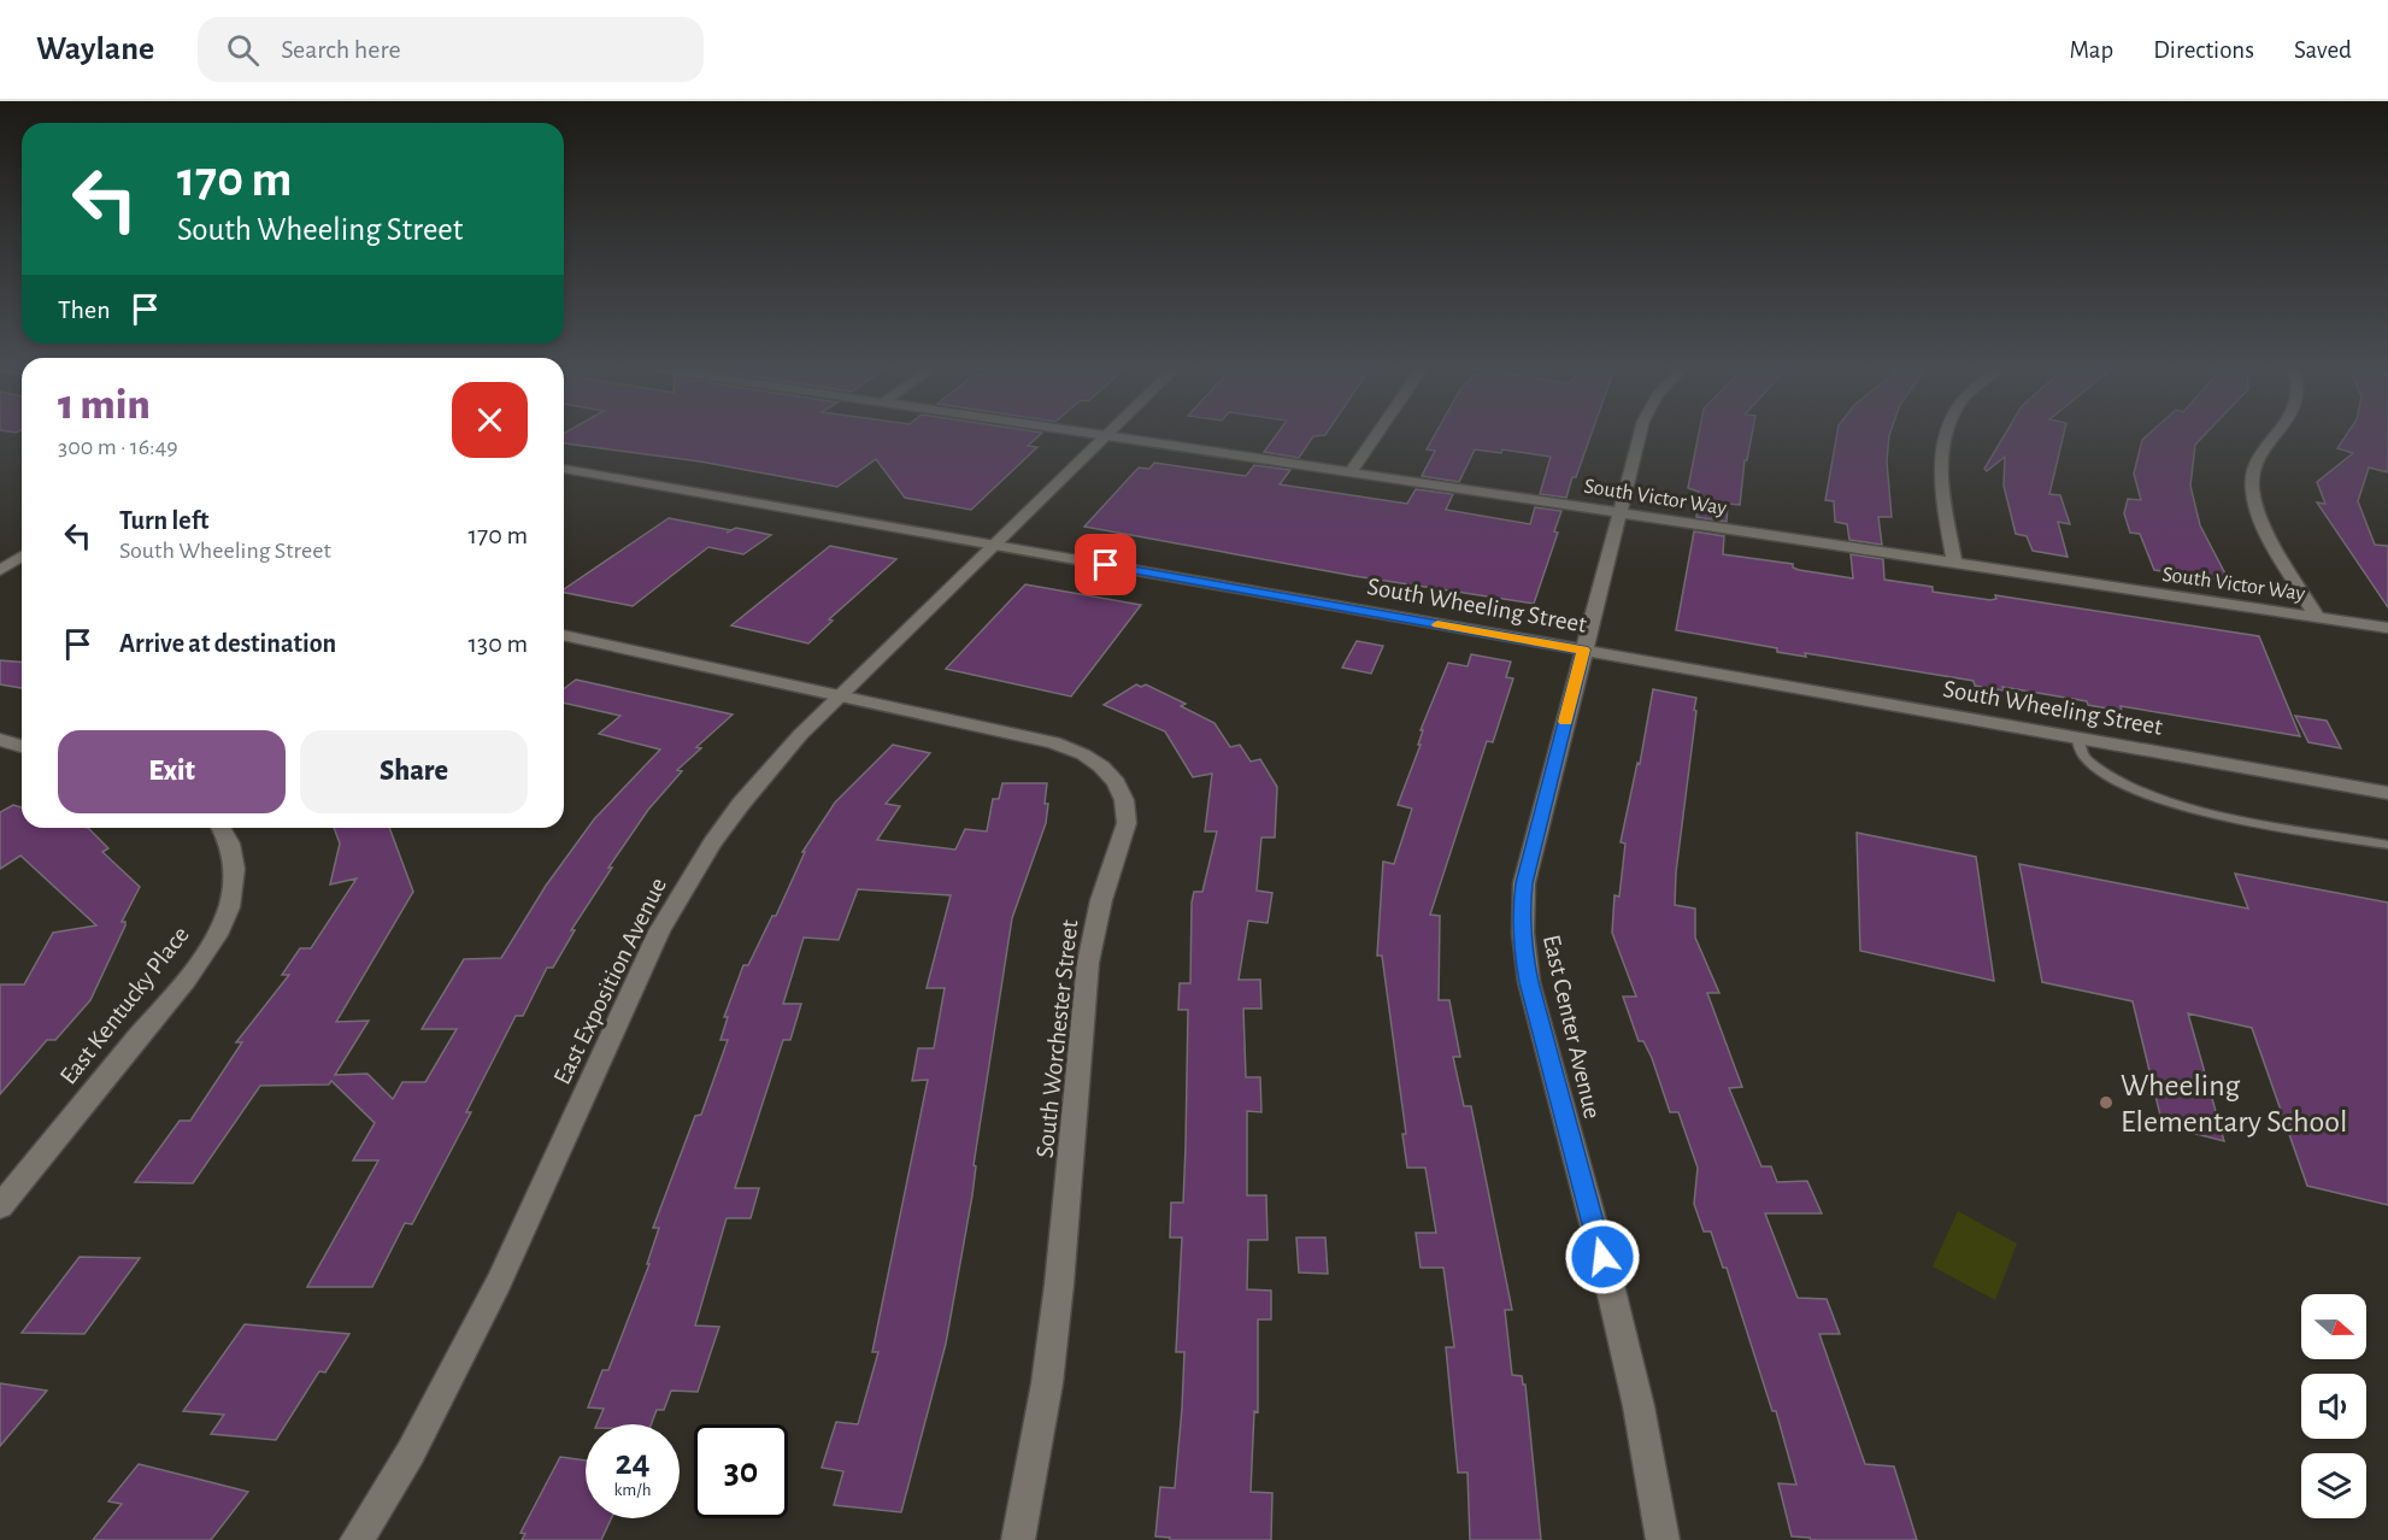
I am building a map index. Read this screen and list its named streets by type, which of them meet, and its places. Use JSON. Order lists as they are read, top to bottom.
{
  "streets": {
    "street": [
      "South Victor Way",
      "South Wheeling Street",
      "East Exposition Avenue",
      "East Kentucky Place",
      "East Center Avenue",
      "South Worchester Street"
    ]
  },
  "crossings": [
    ["South Victor Way", "East Exposition Avenue"],
    ["South Victor Way", "East Center Avenue"],
    ["South Wheeling Street", "East Exposition Avenue"],
    ["South Wheeling Street", "East Center Avenue"],
    ["East Exposition Avenue", "South Worchester Street"]
  ],
  "places": ["Wheeling Elementary School"],
  "north": "right",
  "page": {
    "header": "Waylane",
    "search": "Search here",
    "nav": ["Map", "Directions", "Saved"],
    "turn": ["170 m", "South Wheeling Street"],
    "then": "Then",
    "heading": ["1 min", "300 m · 16:49"],
    "list": [
      {
        "name": "Turn left",
        "note": "South Wheeling Street",
        "value": "170 m"
      },
      {
        "name": "Arrive at destination",
        "value": "130 m"
      }
    ],
    "buttons": ["Exit", "Share"],
    "speed": "24 km/h",
    "limit": "30"
  }
}
